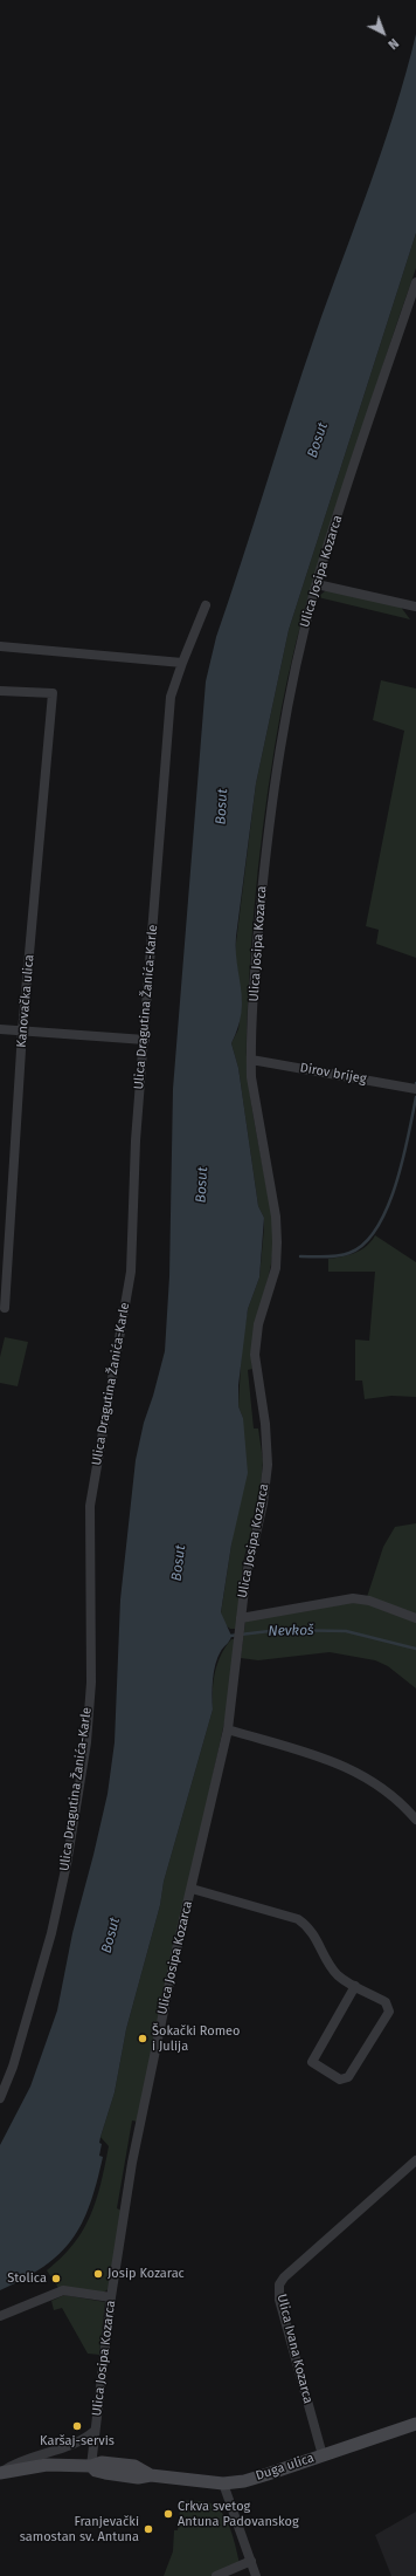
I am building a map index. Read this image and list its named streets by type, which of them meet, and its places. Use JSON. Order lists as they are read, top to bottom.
{
  "streets": {
    "main road": ["Duga ulica"],
    "street": [
      "Ulica Josipa Kozarca",
      "Kanovačka ulica",
      "Ulica Dragutina Žanića-Karle",
      "Dirov brijeg",
      "Ulica Ivana Kozarca"
    ]
  },
  "crossings": [
    ["Ulica Josipa Kozarca", "Dirov brijeg"],
    ["Ulica Josipa Kozarca", "Duga ulica"],
    ["Ulica Ivana Kozarca", "Duga ulica"]
  ],
  "water": ["Bosut", "Nevkoš"],
  "places": [
    "Šokački Romeo i Julija",
    "Josip Kozarac",
    "Stolica",
    "Karšaj-servis",
    "Crkva svetog Antuna Padovanskog",
    "Franjevački samostan sv. Antuna"
  ],
  "north": "bottom right"
}
